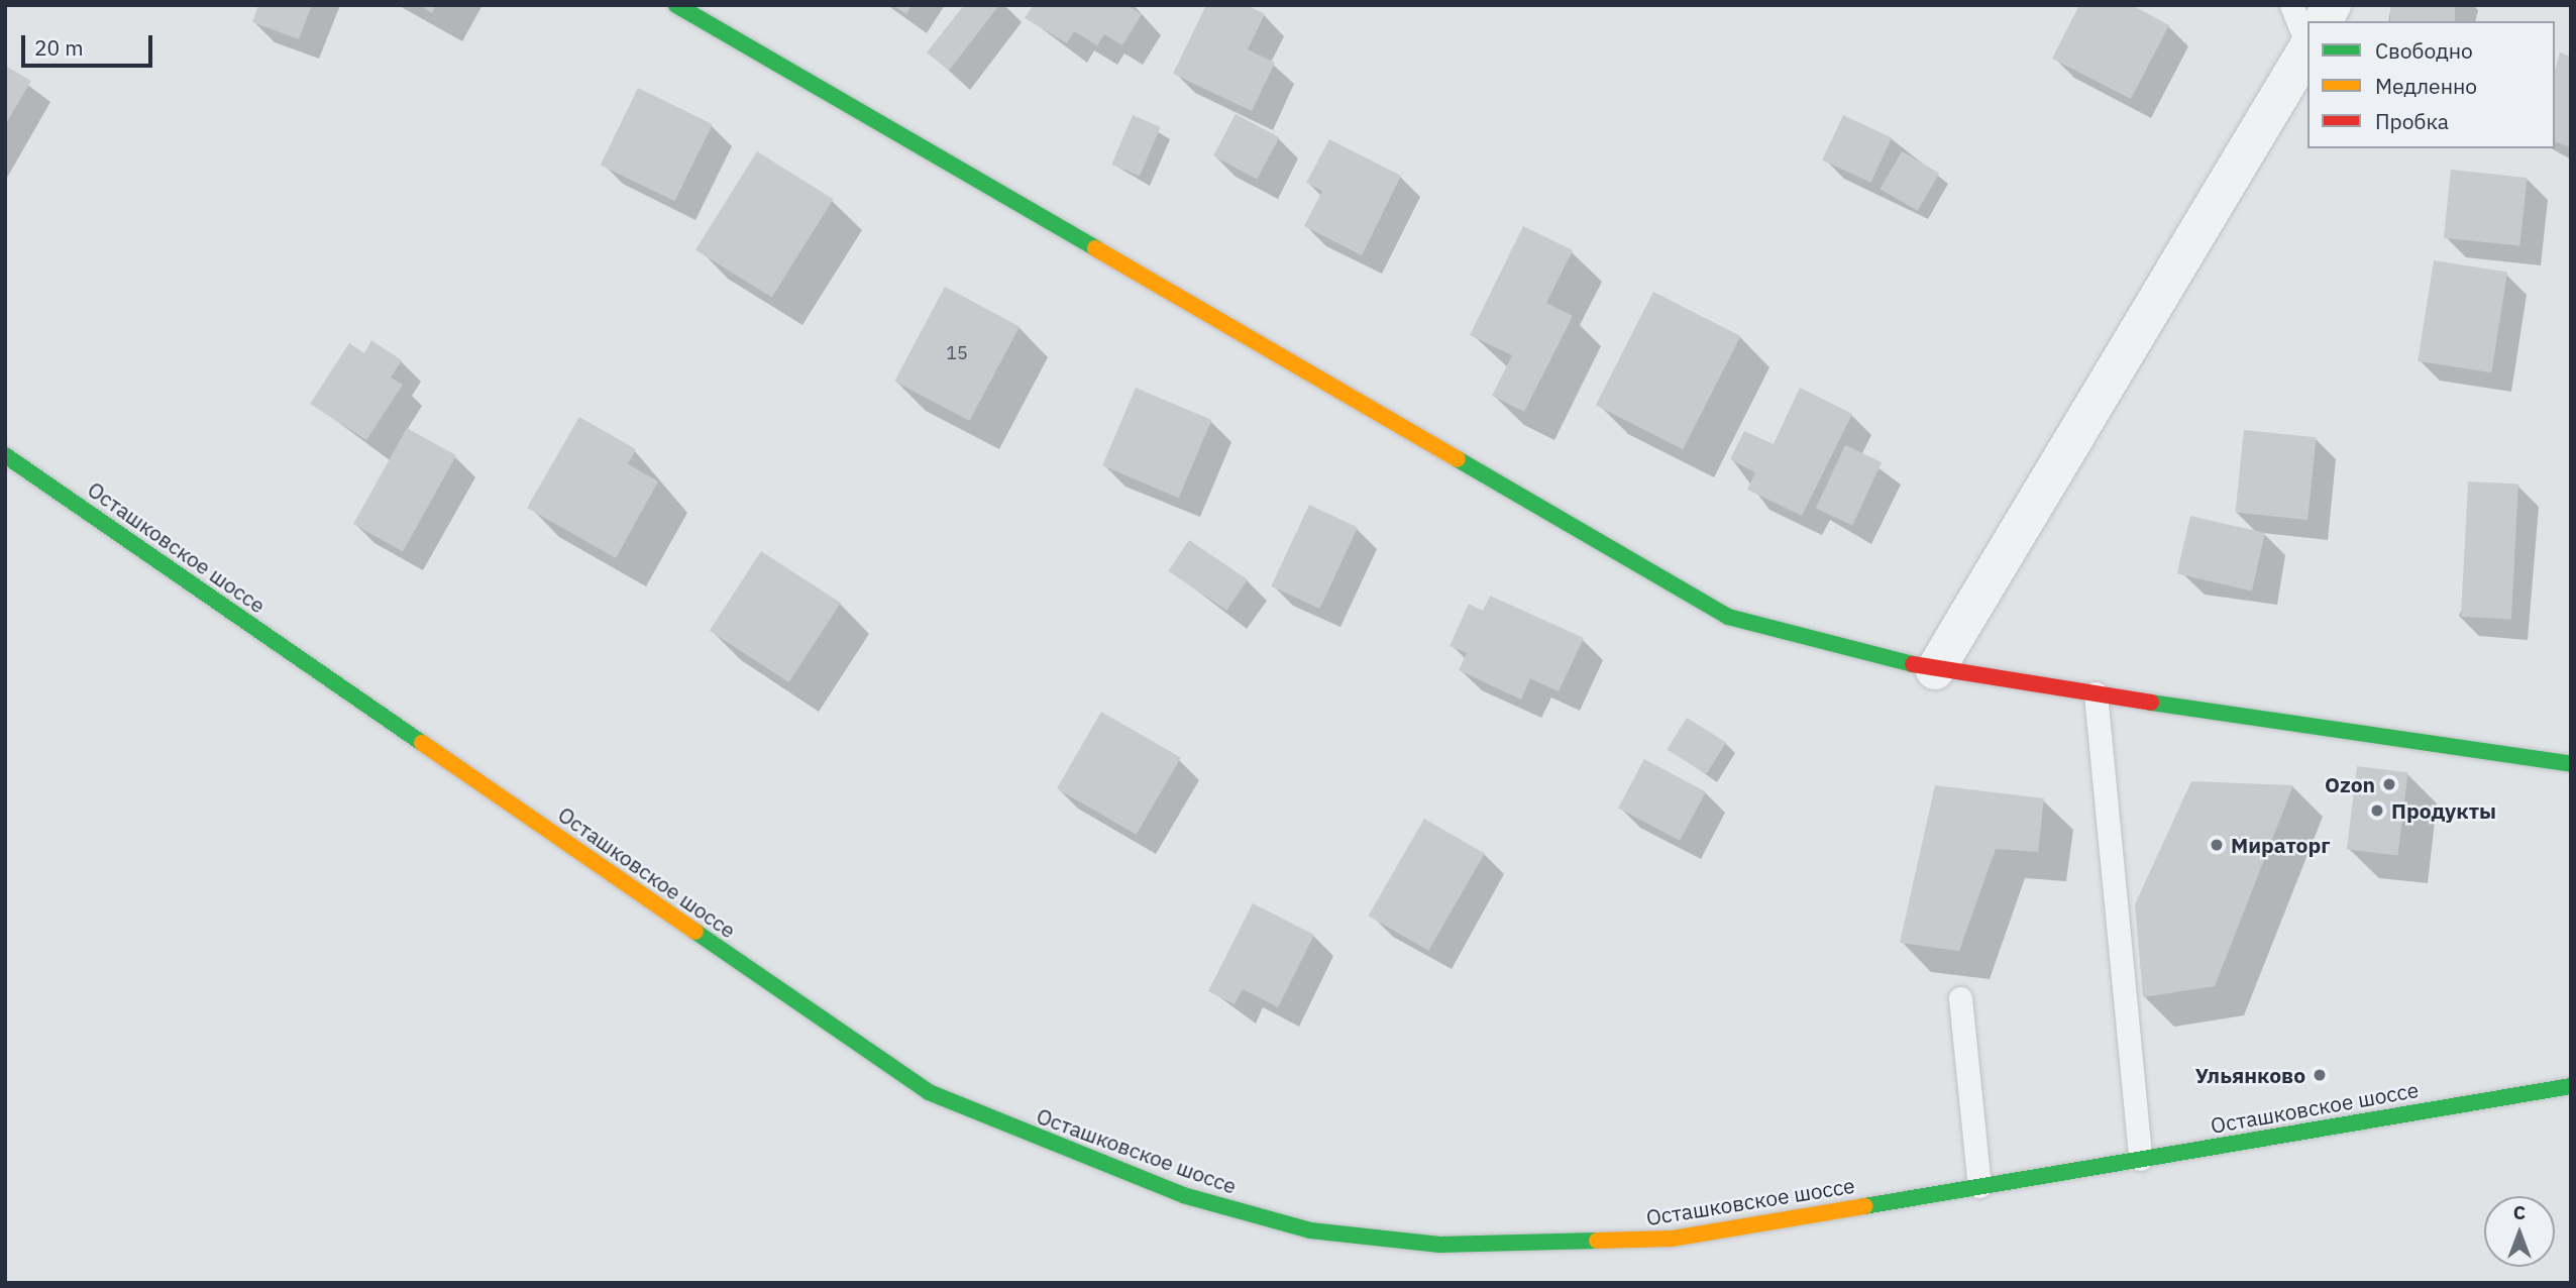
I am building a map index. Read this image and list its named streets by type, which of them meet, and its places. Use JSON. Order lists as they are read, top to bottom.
{
  "streets": {
    "street": ["Осташковское шоссе"]
  },
  "places": [
    "Ozon",
    "Продукты",
    "Мираторг",
    "Ульянково"
  ],
  "house_numbers": ["15"],
  "legend": ["Свободно", "Медленно", "Пробка"],
  "scale_bar": "20 m",
  "north": "top"
}
